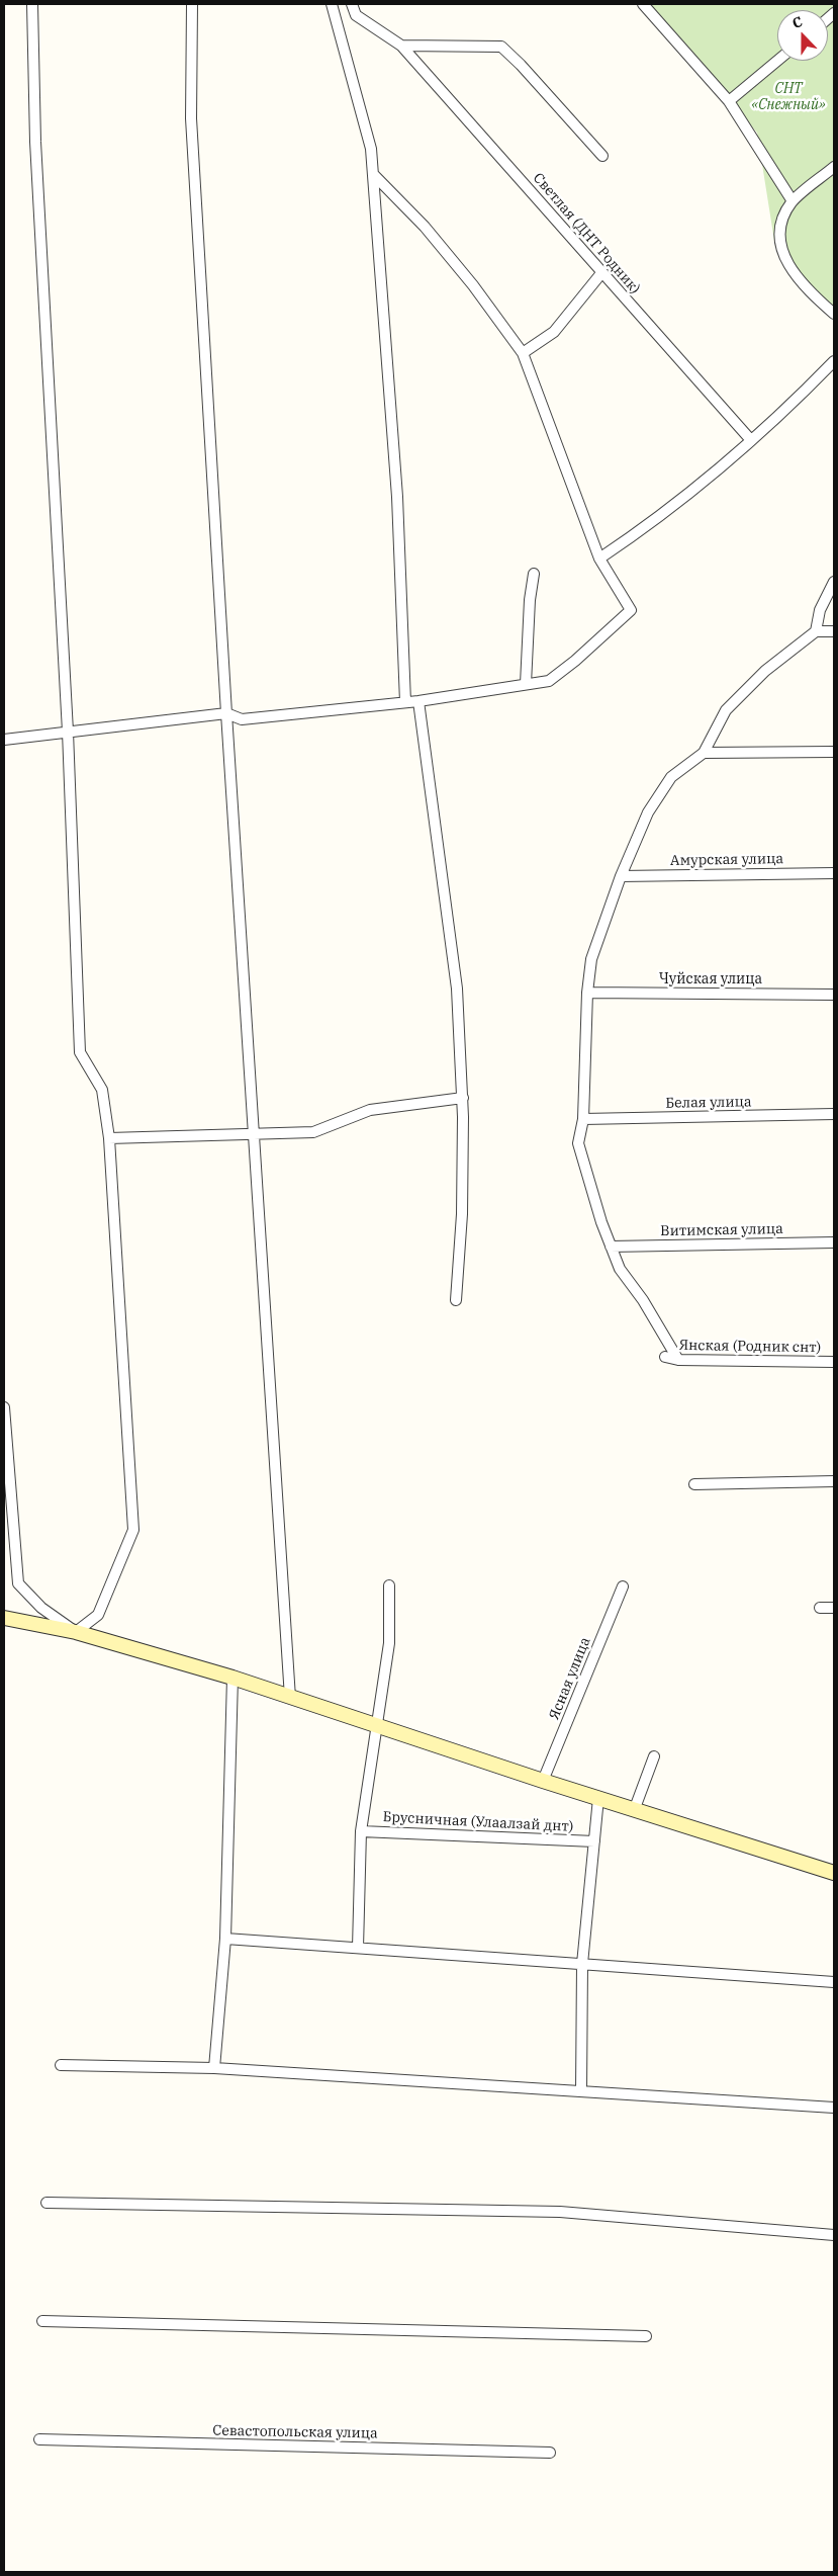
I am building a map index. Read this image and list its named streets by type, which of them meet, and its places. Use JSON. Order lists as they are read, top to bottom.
{
  "streets": {
    "street": [
      "Светлая (ДНТ Родник)",
      "Амурская улица",
      "Чуйская улица",
      "Белая улица",
      "Витимская улица",
      "Янская (Родник снт)",
      "Ясная улица",
      "Брусничная (Улаалзай днт)",
      "Севастопольская улица"
    ]
  },
  "parks": ["СНТ «Снежный»"],
  "north": "top"
}
